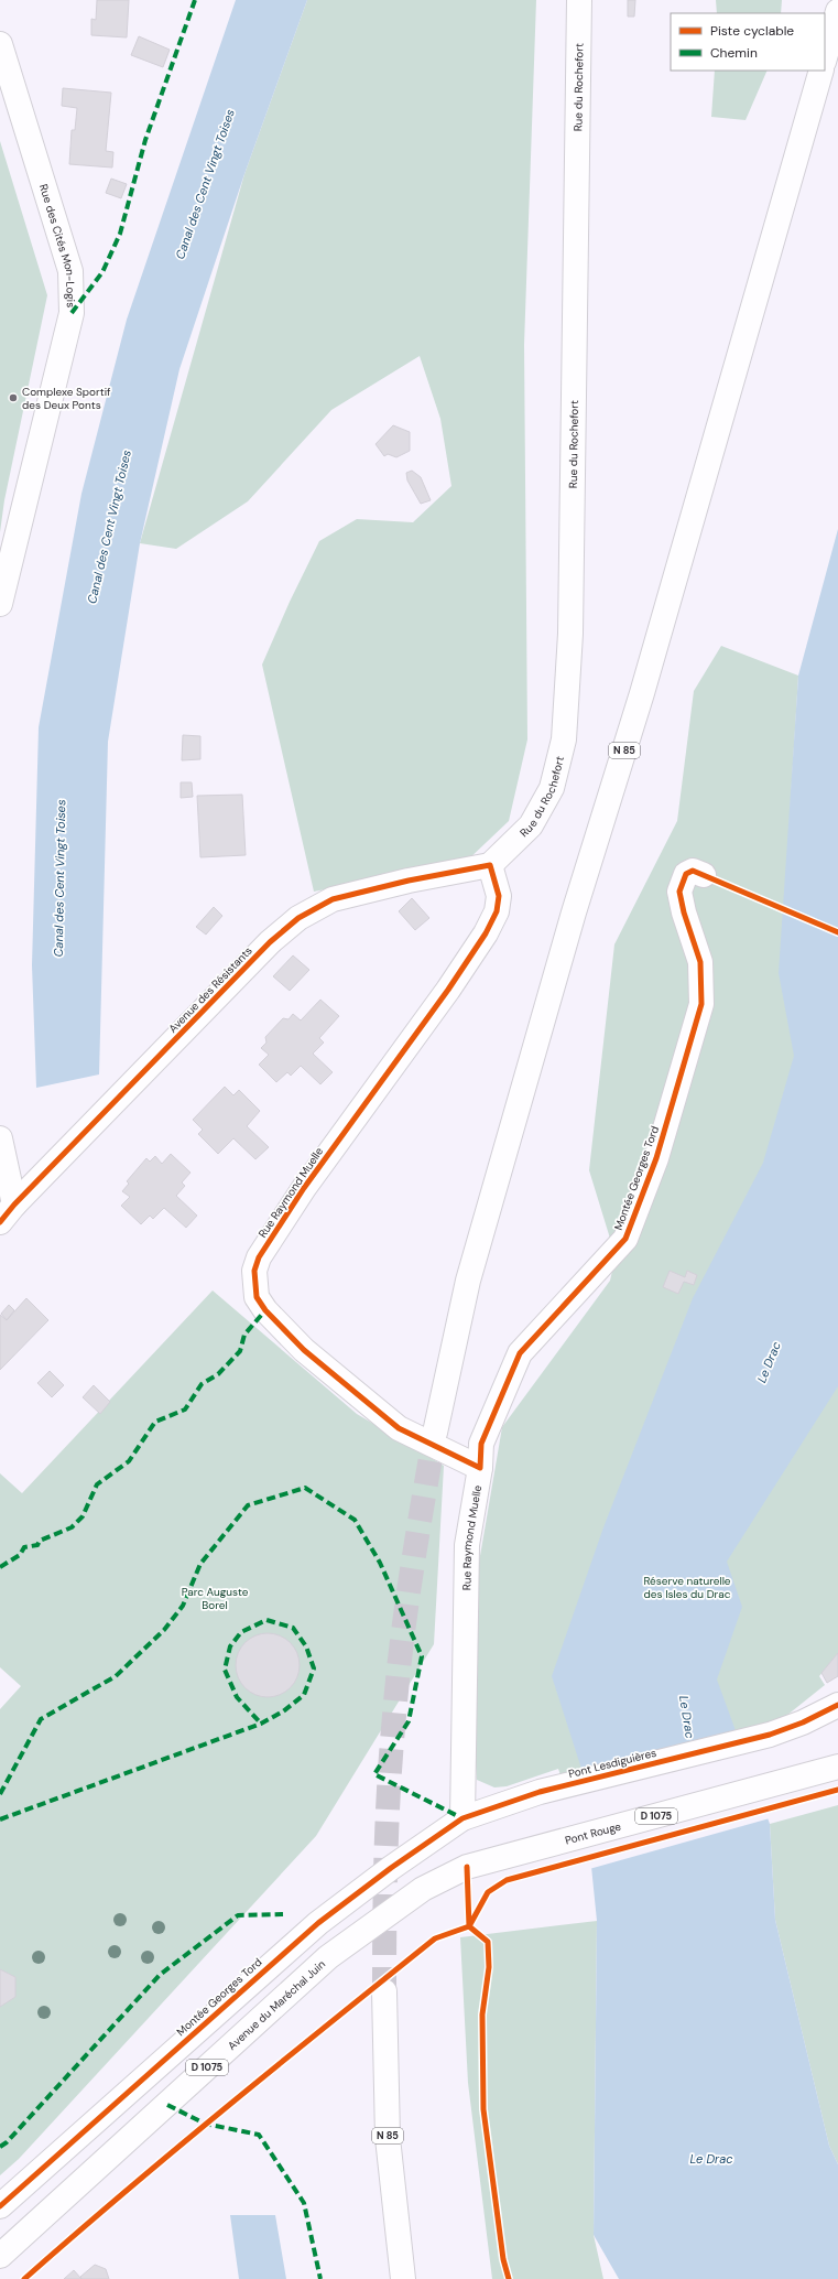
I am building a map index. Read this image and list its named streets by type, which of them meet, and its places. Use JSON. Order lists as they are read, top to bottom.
{
  "streets": {
    "main road": [
      "Rue du Rochefort",
      "Rue des Cités Mon-Logis",
      "N 85",
      "Avenue des Résistants",
      "Montée Georges Tord",
      "Rue Raymond Muelle",
      "Pont Lesdiguières",
      "D 1075",
      "Pont Rouge",
      "Avenue du Maréchal Juin"
    ]
  },
  "crossings": [
    ["Rue du Rochefort", "Avenue des Résistants"],
    ["Rue du Rochefort", "Rue Raymond Muelle"],
    ["Avenue des Résistants", "Rue Raymond Muelle"],
    ["Montée Georges Tord", "Rue Raymond Muelle"],
    ["Montée Georges Tord", "Pont Lesdiguières"],
    ["Rue Raymond Muelle", "Pont Lesdiguières"],
    ["Pont Rouge", "Avenue du Maréchal Juin"]
  ],
  "water": ["Canal des Cent Vingt Toises", "Le Drac"],
  "parks": ["Réserve naturelle des Isles du Drac", "Parc Auguste Borel"],
  "places": ["Complexe Sportif des Deux Ponts"],
  "legend": ["Piste cyclable", "Chemin"]
}
